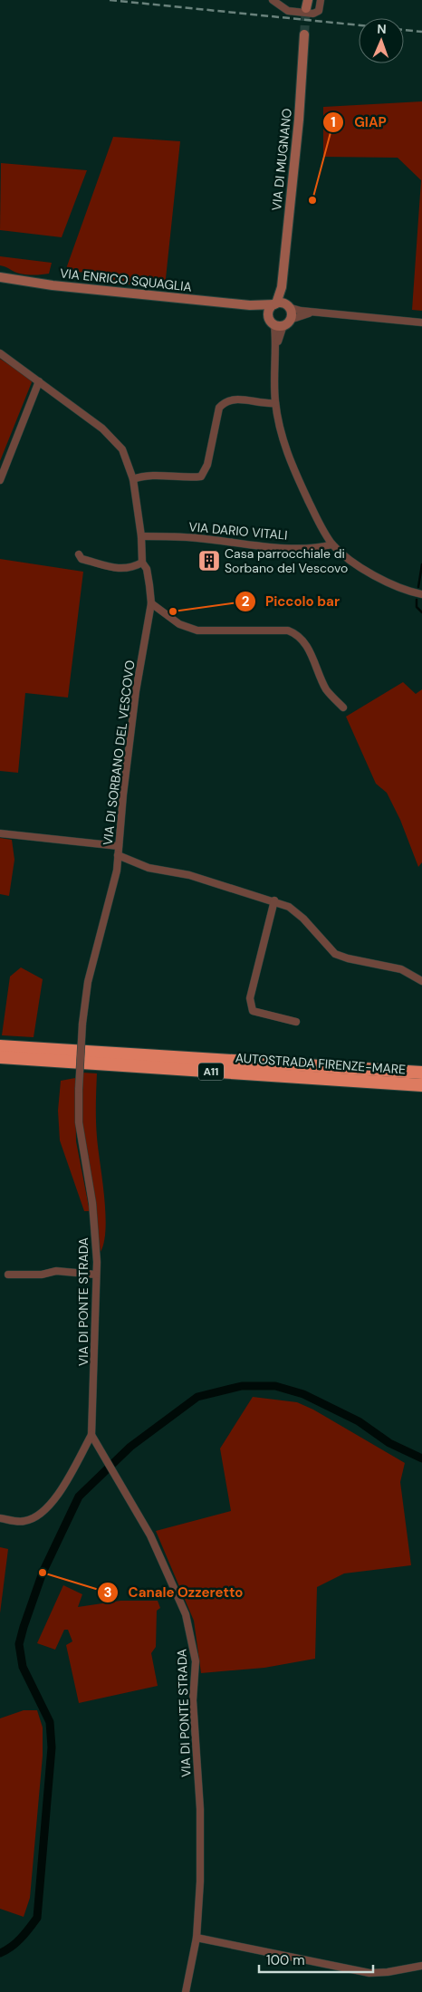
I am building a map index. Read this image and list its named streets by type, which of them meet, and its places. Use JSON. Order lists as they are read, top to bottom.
{
  "streets": {
    "highway": ["AUTOSTRADA FIRENZE-MARE", "A11"],
    "street": [
      "VIA DI MUGNANO",
      "VIA ENRICO SQUAGLIA",
      "VIA DARIO VITALI",
      "VIA DI SORBANO DEL VESCOVO",
      "VIA DI PONTE STRADA"
    ]
  },
  "crossings": [
    ["VIA DI MUGNANO", "VIA ENRICO SQUAGLIA"],
    ["VIA DARIO VITALI", "VIA DI SORBANO DEL VESCOVO"],
    ["VIA DI SORBANO DEL VESCOVO", "VIA DI PONTE STRADA"]
  ],
  "places": {
    "other": ["GIAP", "Piccolo bar", "Canale Ozzeretto"],
    "building": ["Casa parrocchiale di Sorbano del Vescovo"]
  },
  "scale_bar": "100 m",
  "north": "top"
}
